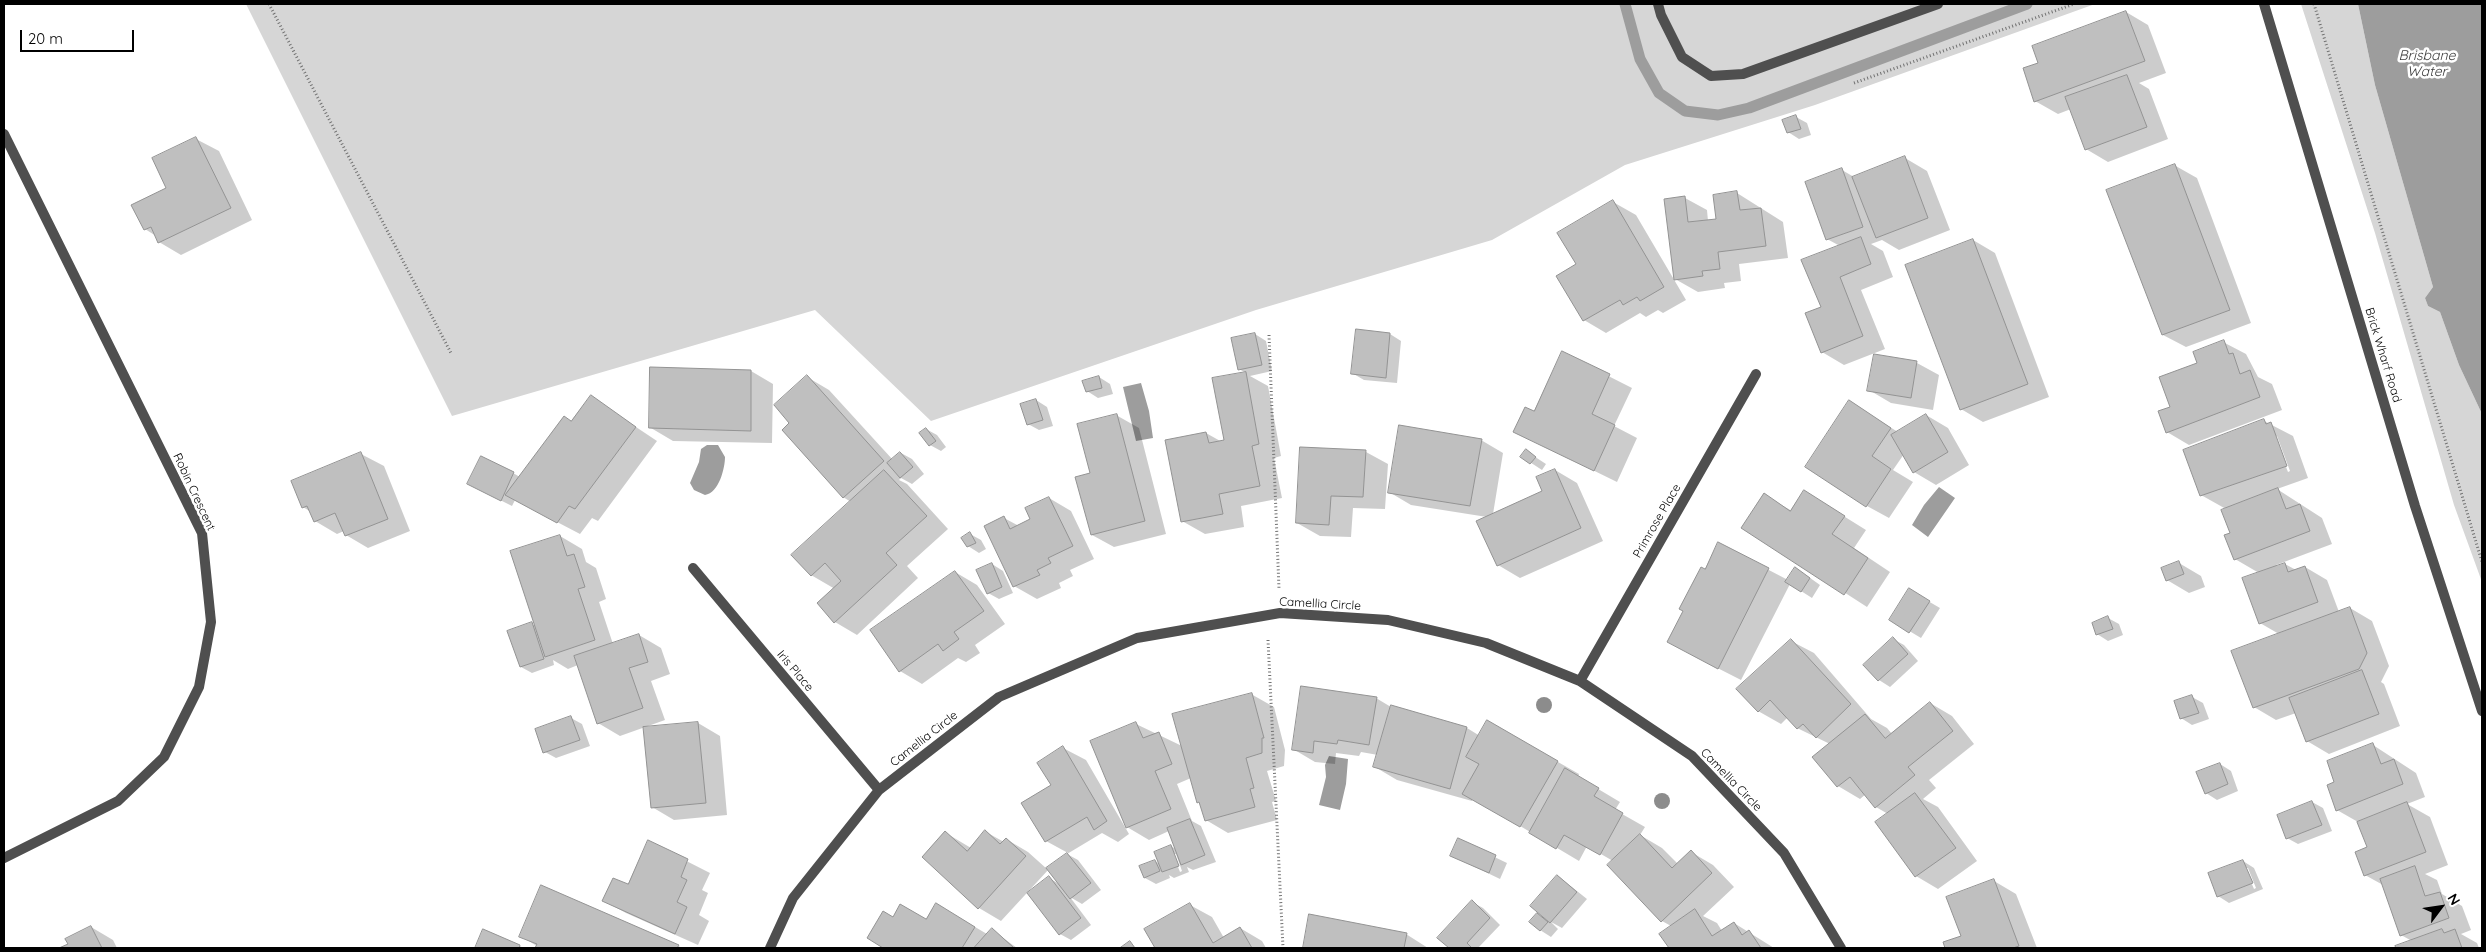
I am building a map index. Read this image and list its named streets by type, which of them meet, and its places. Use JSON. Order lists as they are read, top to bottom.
{
  "streets": {
    "street": [
      "Brick Wharf Road",
      "Robin Crescent",
      "Primrose Place",
      "Camellia Circle",
      "Iris Place"
    ]
  },
  "crossings": [
    ["Primrose Place", "Camellia Circle"],
    ["Camellia Circle", "Iris Place"]
  ],
  "water": ["Brisbane Water"],
  "scale_bar": "20 m",
  "north": "top right"
}
